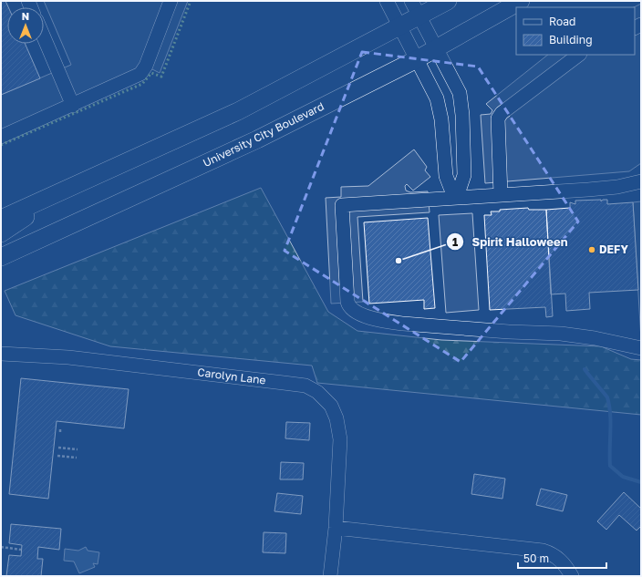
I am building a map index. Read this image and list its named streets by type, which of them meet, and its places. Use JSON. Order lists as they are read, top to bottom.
{
  "streets": {
    "main road": ["University City Boulevard"],
    "street": ["Carolyn Lane"]
  },
  "places": ["DEFY", "Spirit Halloween"],
  "legend": ["Road", "Building"],
  "scale_bar": "50 m",
  "north": "top"
}
